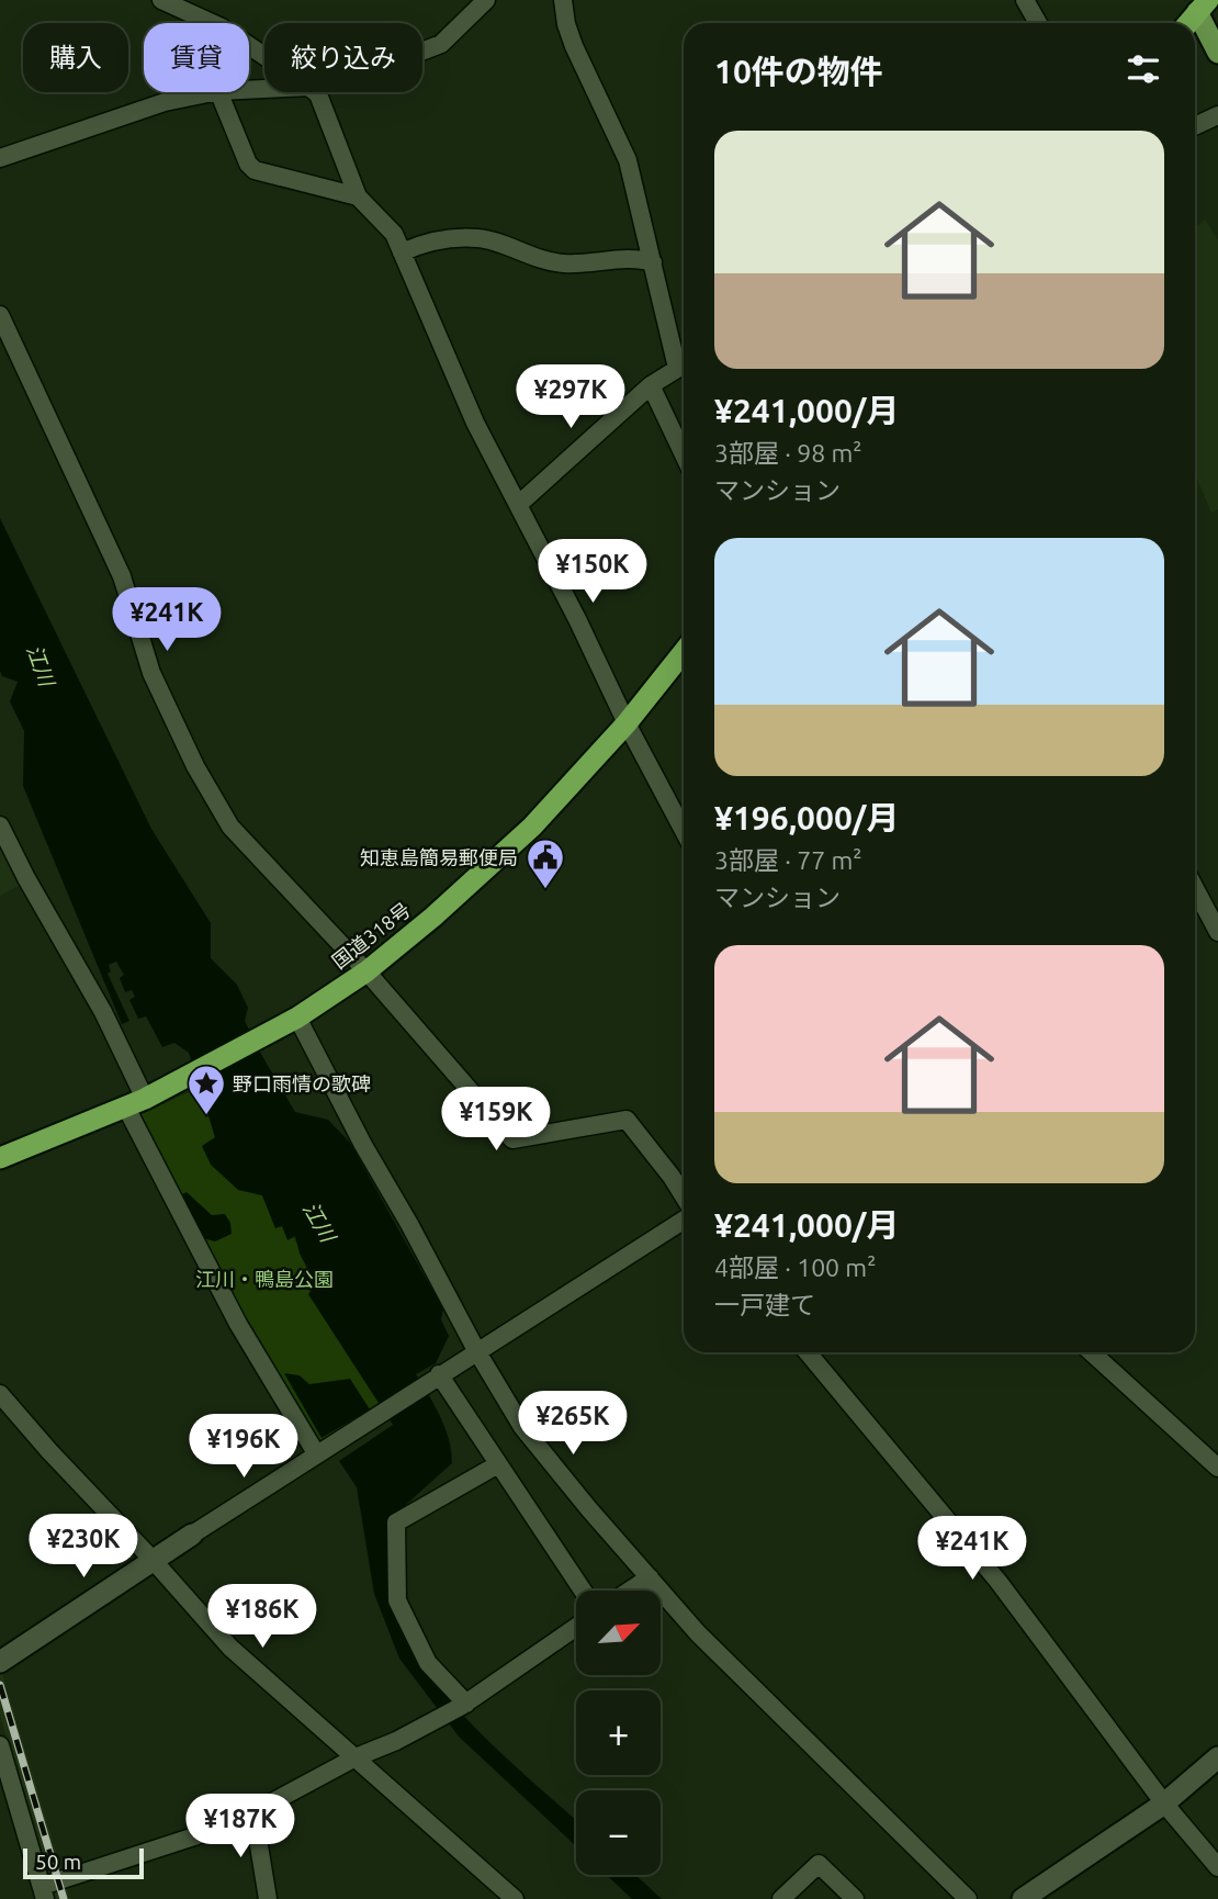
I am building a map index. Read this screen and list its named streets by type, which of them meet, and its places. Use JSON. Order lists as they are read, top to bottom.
{
  "streets": {
    "highway": ["国道318号"]
  },
  "water": ["江川"],
  "parks": ["江川・鴨島公園"],
  "places": {
    "public building": ["知恵島簡易郵便局"],
    "place": ["野口雨情の歌碑"]
  },
  "scale_bar": "50 m",
  "north": "top right",
  "page": {
    "chip": ["購入", "賃貸", "絞り込み"],
    "heading": "10件の物件",
    "list": [
      {
        "name": "¥241,000/月",
        "note": "3部屋 · 98 m² · マンション"
      },
      {
        "name": "¥196,000/月",
        "note": "3部屋 · 77 m² · マンション"
      },
      {
        "name": "¥241,000/月",
        "note": "4部屋 · 100 m² · 一戸建て"
      }
    ],
    "price": [
      "¥297K",
      "¥150K",
      "¥241K",
      "¥159K",
      "¥265K",
      "¥196K",
      "¥230K",
      "¥241K",
      "¥186K",
      "¥187K"
    ],
    "map_buttons": ["+", "−"],
    "scale": "50 m"
  }
}
